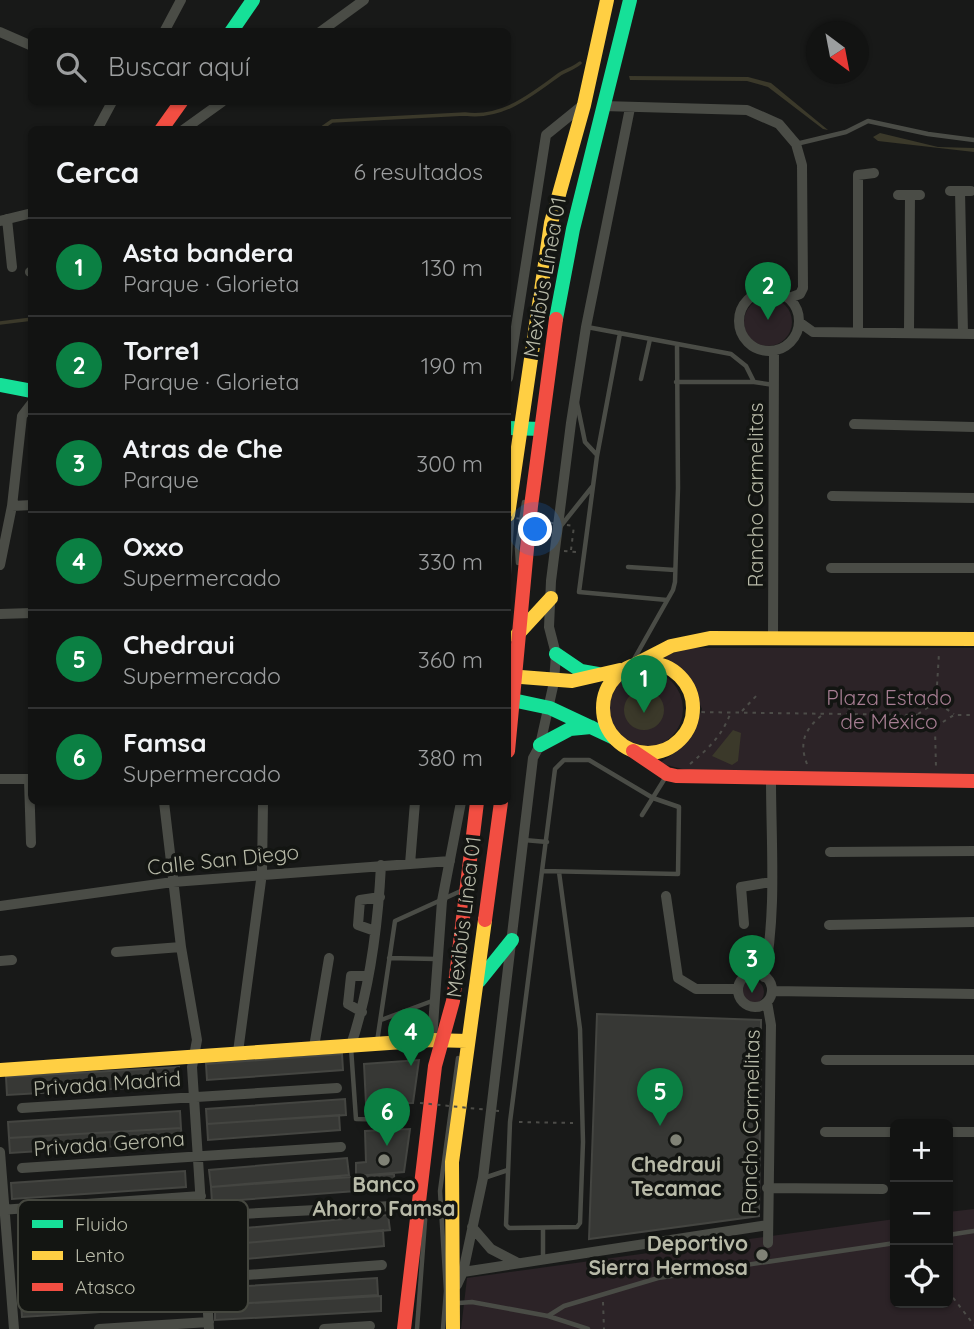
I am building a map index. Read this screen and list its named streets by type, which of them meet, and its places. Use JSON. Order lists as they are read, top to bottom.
{
  "streets": {
    "street": [
      "Rancho Carmelitas",
      "Calle San Diego",
      "Privada Madrid",
      "Privada Gerona"
    ],
    "lane": ["Mexibús Línea 01"]
  },
  "parks": ["Plaza Estado de México"],
  "places": ["Chedraui Tecamac", "Banco Ahorro Famsa", "Deportivo Sierra Hermosa"],
  "legend": ["Fluido", "Lento", "Atasco"],
  "north": "bottom right",
  "page": {
    "search": "Buscar aquí",
    "heading": ["Cerca", "6 resultados"],
    "list": [
      {
        "mark": "1",
        "name": "Asta bandera",
        "note": "Parque · Glorieta",
        "value": "130 m"
      },
      {
        "mark": "2",
        "name": "Torre1",
        "note": "Parque · Glorieta",
        "value": "190 m"
      },
      {
        "mark": "3",
        "name": "Atras de Che",
        "note": "Parque",
        "value": "300 m"
      },
      {
        "mark": "4",
        "name": "Oxxo",
        "note": "Supermercado",
        "value": "330 m"
      },
      {
        "mark": "5",
        "name": "Chedraui",
        "note": "Supermercado",
        "value": "360 m"
      },
      {
        "mark": "6",
        "name": "Famsa",
        "note": "Supermercado",
        "value": "380 m"
      }
    ],
    "pins": [
      "2",
      "1",
      "3",
      "4",
      "5",
      "6"
    ],
    "map_buttons": ["+", "−"]
  }
}
